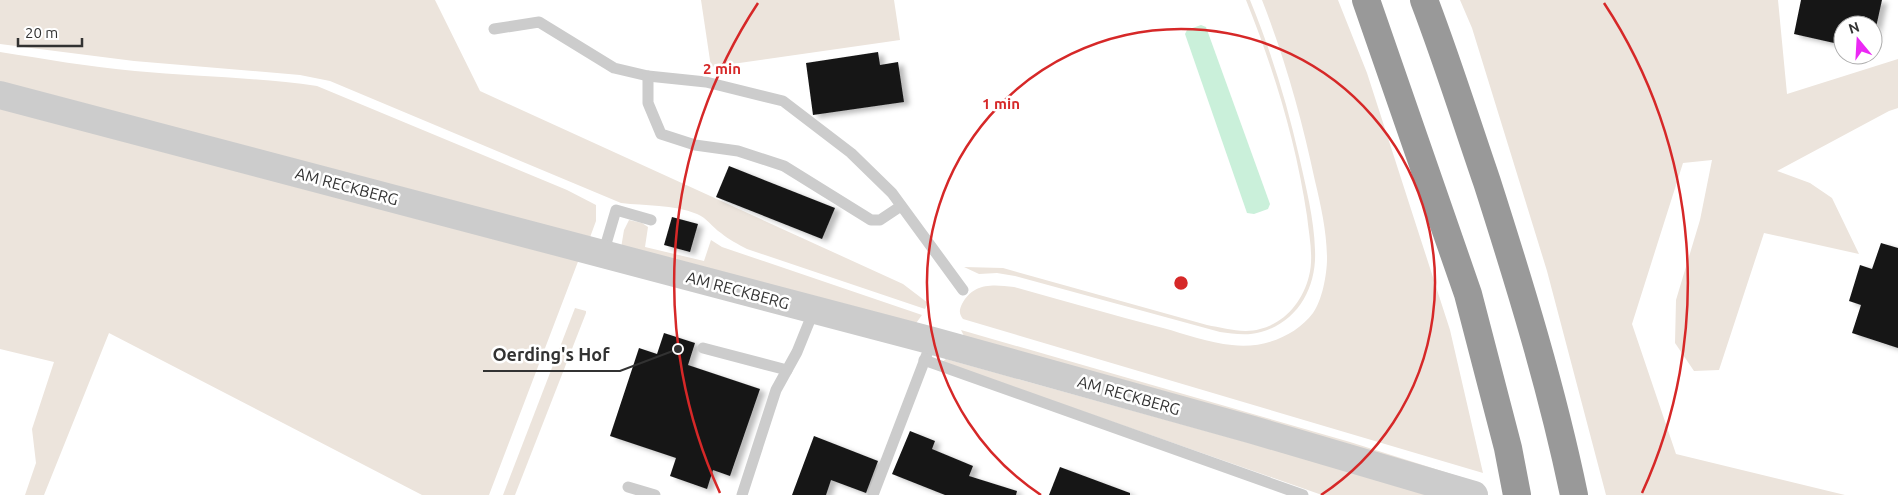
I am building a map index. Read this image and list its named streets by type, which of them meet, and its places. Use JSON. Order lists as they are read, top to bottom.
{
  "streets": {
    "street": ["AM RECKBERG"]
  },
  "places": ["Oerding's Hof"],
  "scale_bar": "20 m",
  "north": "top",
  "rings": ["2 min", "1 min"]
}
